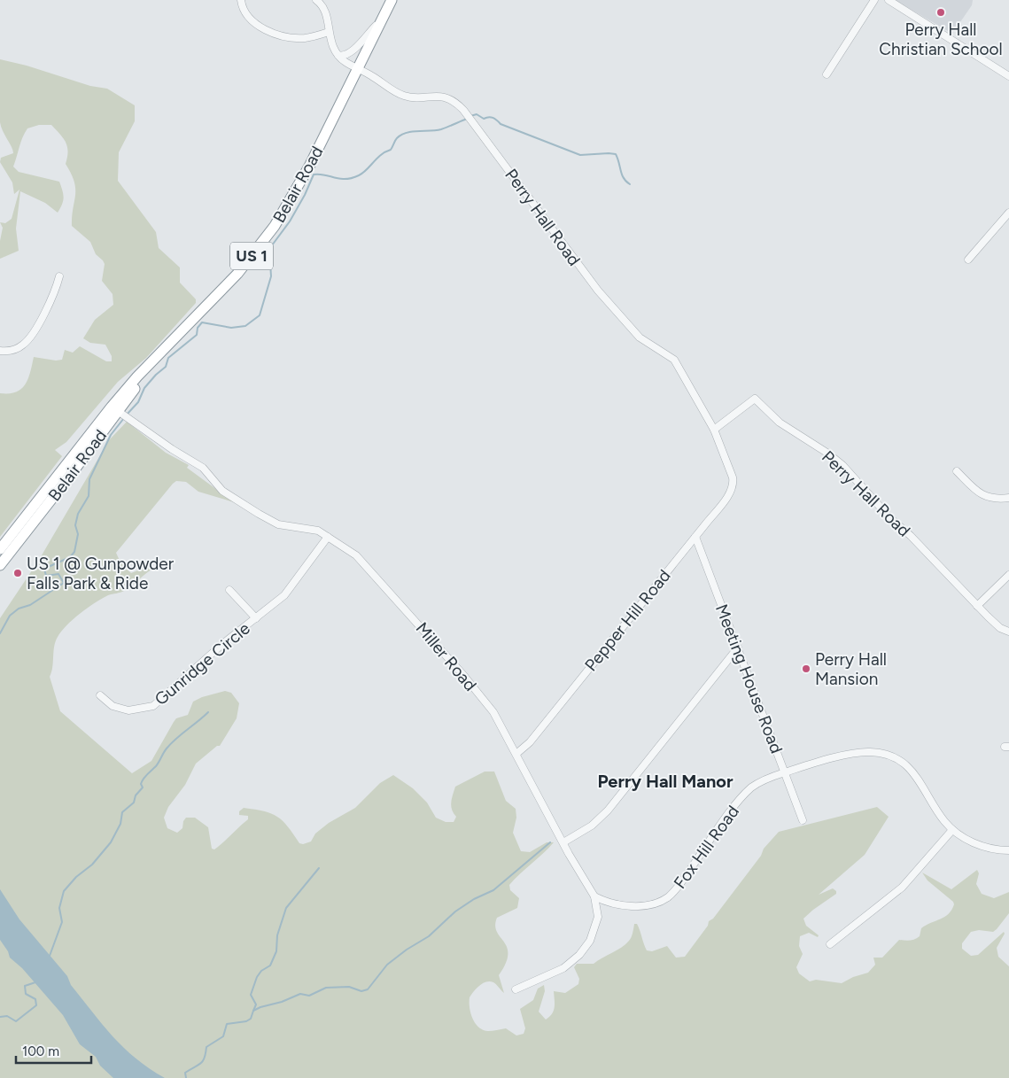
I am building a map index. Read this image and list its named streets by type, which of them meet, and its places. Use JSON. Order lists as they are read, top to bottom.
{
  "streets": {
    "highway": ["Belair Road", "US 1"],
    "street": [
      "Perry Hall Road",
      "Pepper Hill Road",
      "Miller Road",
      "Gunridge Circle",
      "Meeting House Road",
      "Fox Hill Road"
    ]
  },
  "crossings": [
    ["Belair Road", "Perry Hall Road"],
    ["Belair Road", "Miller Road"],
    ["Perry Hall Road", "Pepper Hill Road"],
    ["Pepper Hill Road", "Miller Road"],
    ["Pepper Hill Road", "Meeting House Road"],
    ["Miller Road", "Gunridge Circle"],
    ["Miller Road", "Fox Hill Road"],
    ["Meeting House Road", "Fox Hill Road"]
  ],
  "districts": ["Perry Hall Manor"],
  "places": ["Perry Hall Christian School", "US 1 @ Gunpowder Falls Park & Ride", "Perry Hall Mansion"],
  "scale_bar": "100 m"
}
